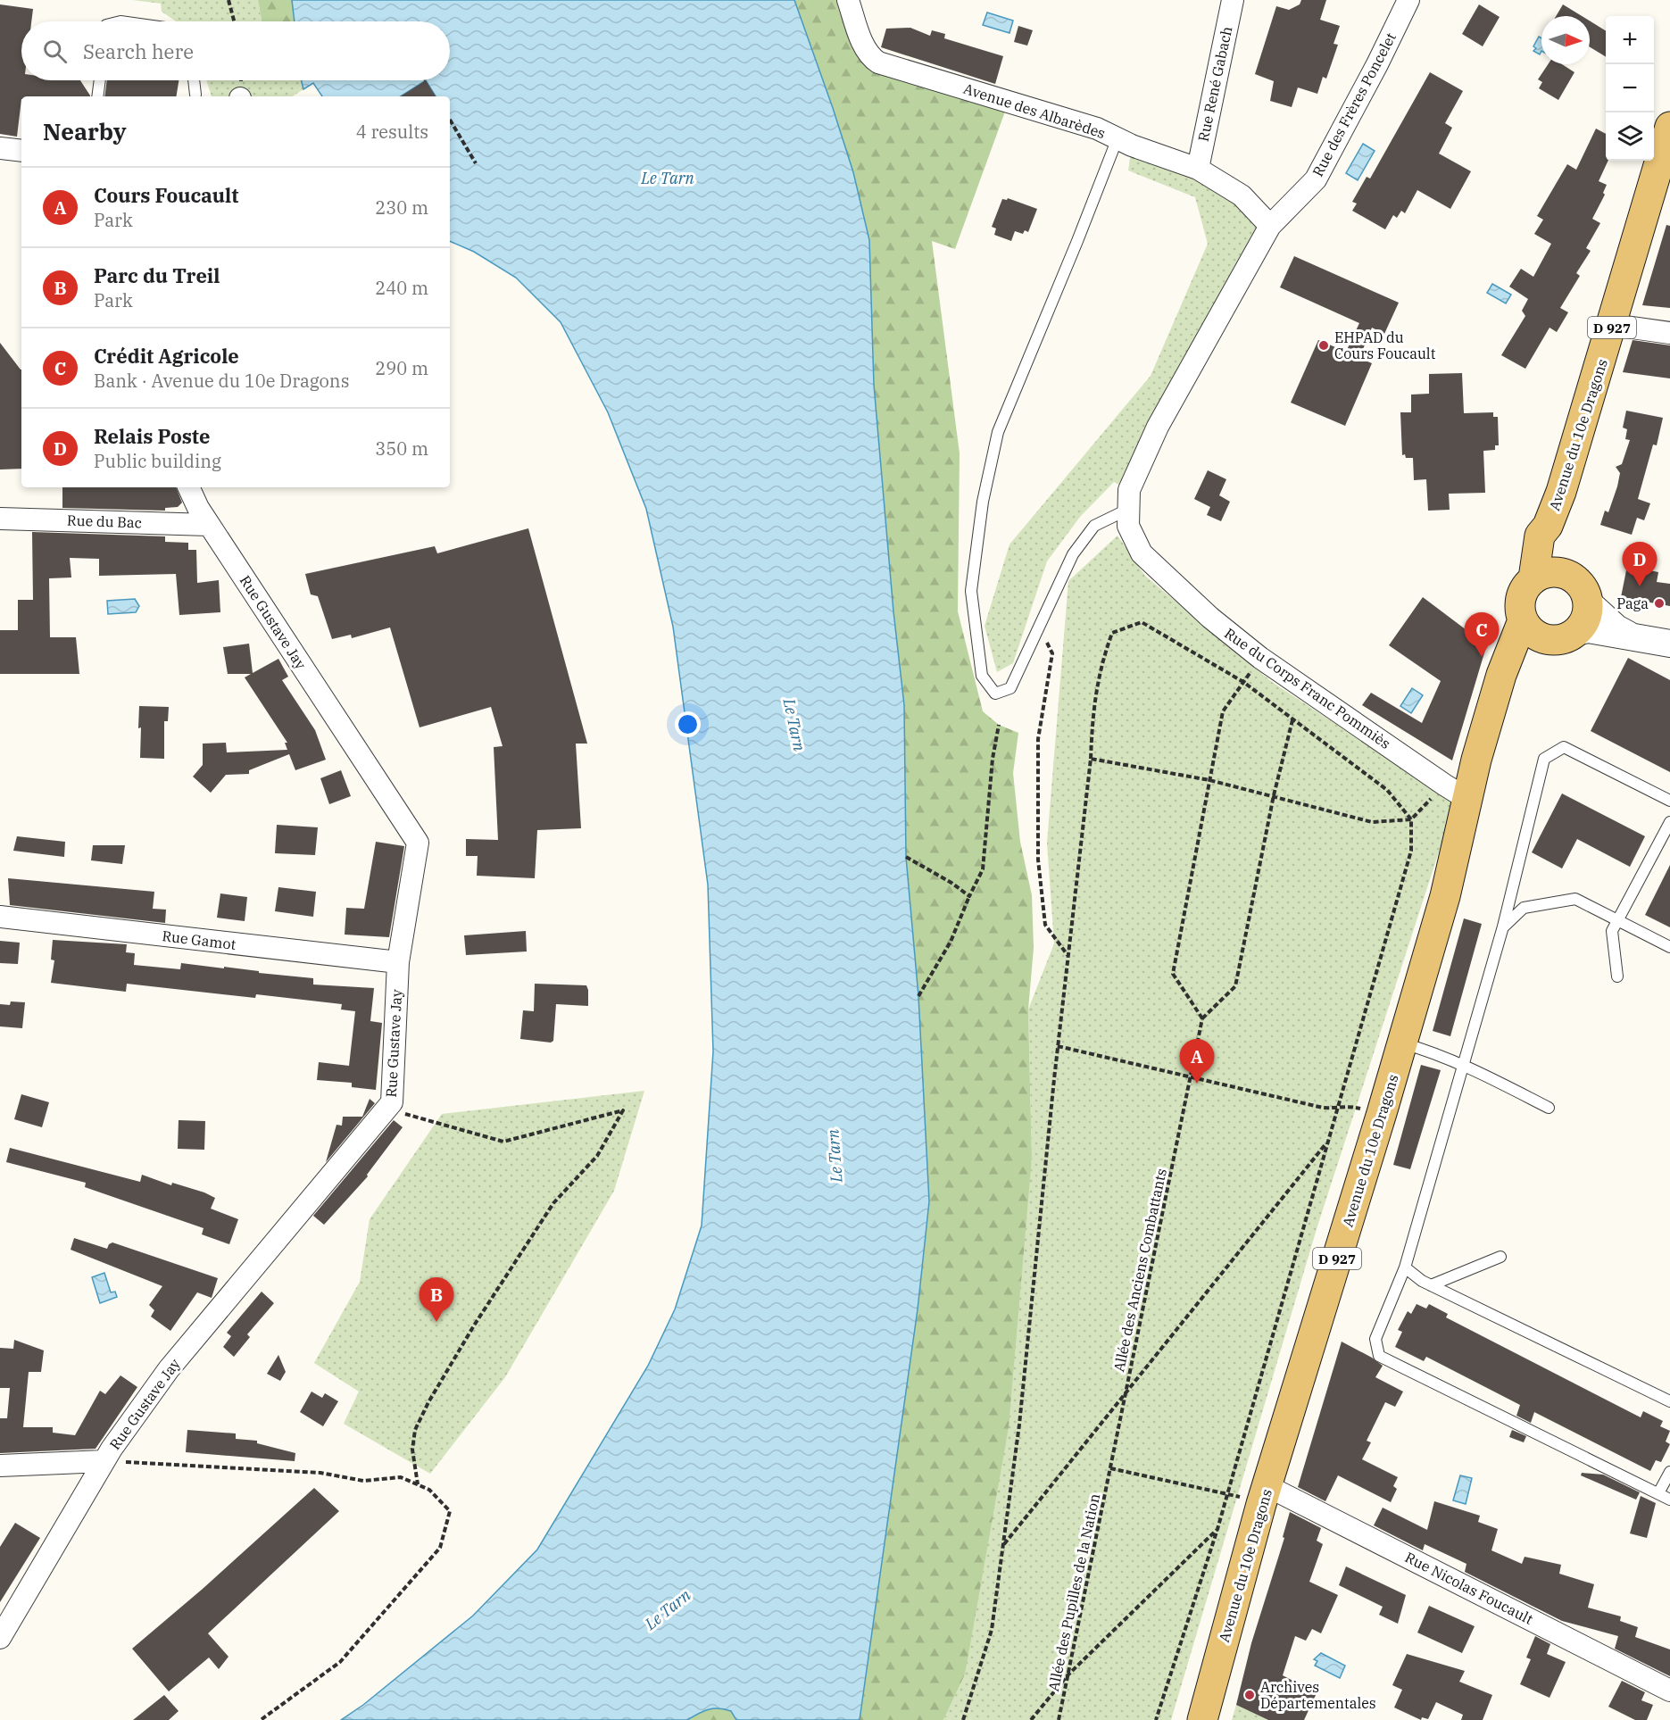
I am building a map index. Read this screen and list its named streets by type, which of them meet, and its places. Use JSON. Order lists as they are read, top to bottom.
{
  "streets": {
    "main road": ["D 927", "Avenue du 10e Dragons"],
    "street": [
      "Rue René Gabach",
      "Rue des Frères Poncelet",
      "Avenue des Albarèdes",
      "Rue du Bac",
      "Rue Gustave Jay",
      "Rue du Corps Franc Pommiès",
      "Rue Gamot",
      "Rue Nicolas Foucault"
    ],
    "path": ["Allée des Anciens Combattants", "Allée des Pupilles de la Nation"]
  },
  "crossings": [
    ["Rue René Gabach", "Avenue des Albarèdes"],
    ["Rue des Frères Poncelet", "Avenue des Albarèdes"],
    ["Rue des Frères Poncelet", "Rue du Corps Franc Pommiès"],
    ["Avenue des Albarèdes", "Rue du Corps Franc Pommiès"],
    ["Avenue du 10e Dragons", "Rue du Corps Franc Pommiès"],
    ["Avenue du 10e Dragons", "Rue Nicolas Foucault"],
    ["Rue du Bac", "Rue Gustave Jay"],
    ["Rue Gustave Jay", "Rue Gamot"],
    ["Allée des Anciens Combattants", "Allée des Pupilles de la Nation"]
  ],
  "water": ["Le Tarn"],
  "places": ["EHPAD du Cours Foucault", "Paga", "Archives Départementales"],
  "north": "right",
  "page": {
    "map_buttons": ["+", "−"],
    "search": "Search here",
    "heading": ["Nearby", "4 results"],
    "list": [
      {
        "mark": "A",
        "name": "Cours Foucault",
        "note": "Park",
        "value": "230 m"
      },
      {
        "mark": "B",
        "name": "Parc du Treil",
        "note": "Park",
        "value": "240 m"
      },
      {
        "mark": "C",
        "name": "Crédit Agricole",
        "note": "Bank · Avenue du 10e Dragons",
        "value": "290 m"
      },
      {
        "mark": "D",
        "name": "Relais Poste",
        "note": "Public building",
        "value": "350 m"
      }
    ],
    "pins": [
      "D",
      "C",
      "A",
      "B"
    ]
  }
}
